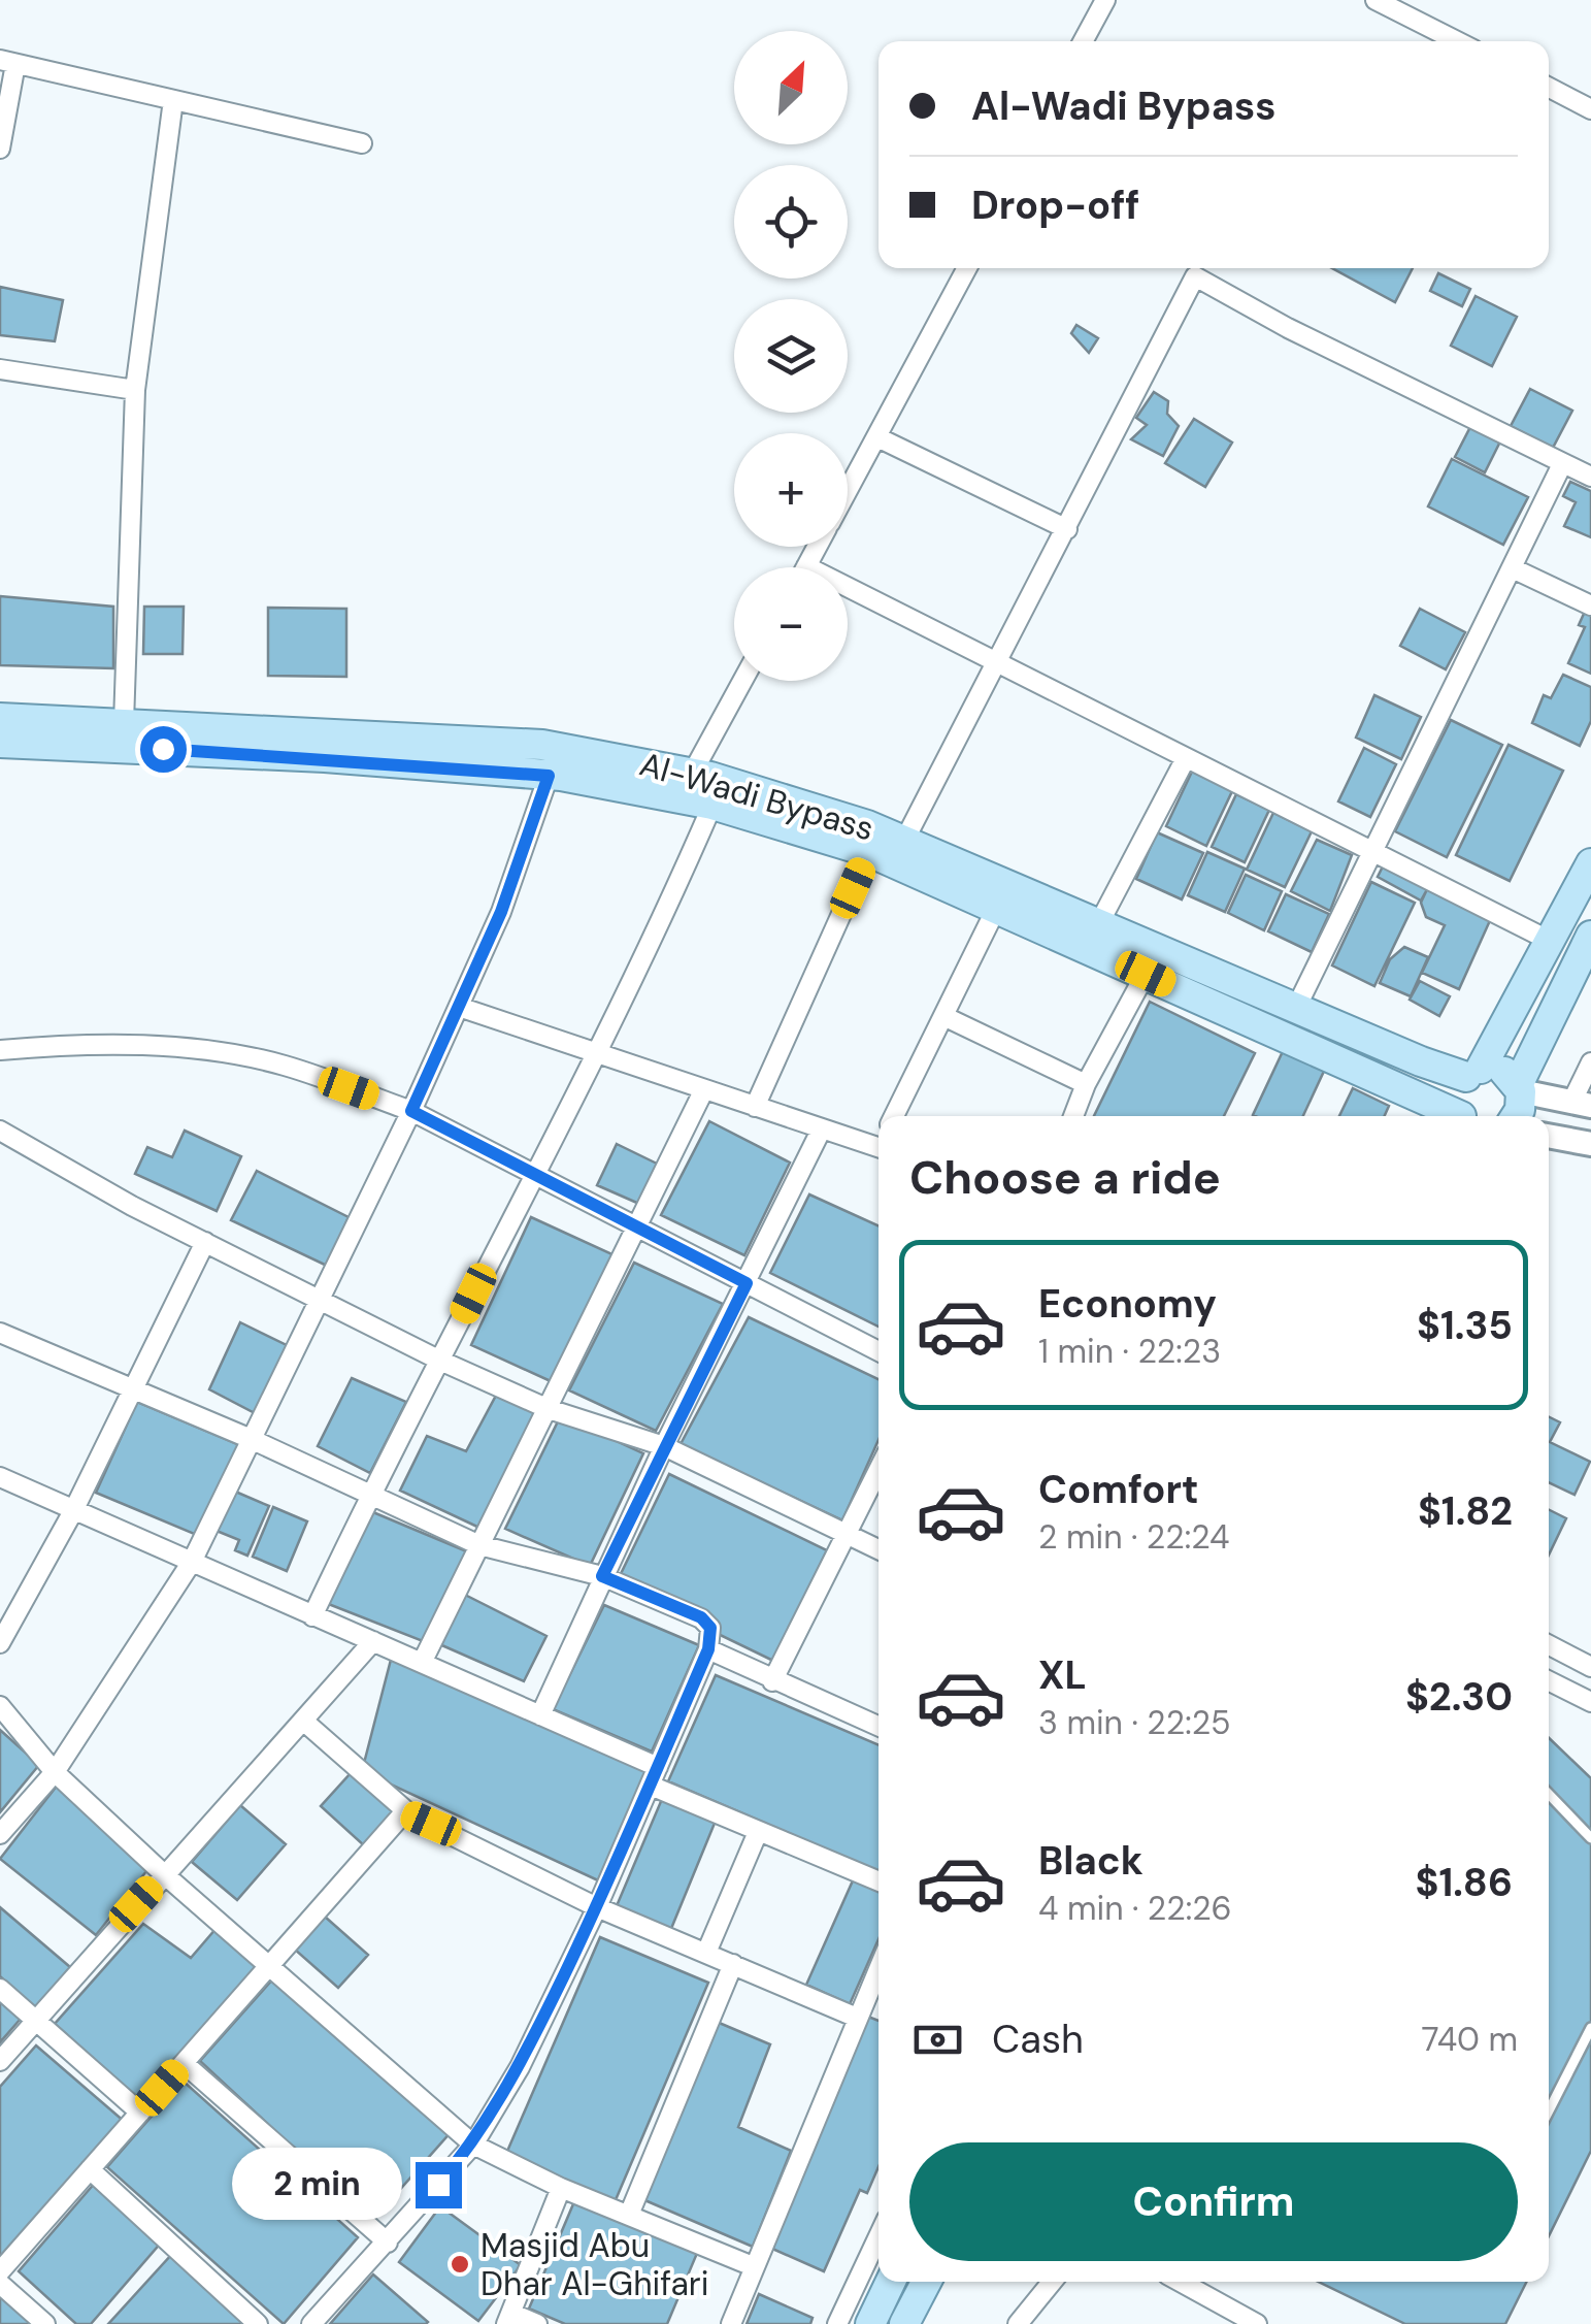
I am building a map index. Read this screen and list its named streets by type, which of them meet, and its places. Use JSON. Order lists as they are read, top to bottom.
{
  "streets": {
    "main road": ["Al-Wadi Bypass"]
  },
  "places": ["Masjid Abu Dhar Al-Ghifari"],
  "north": "top right",
  "page": {
    "map_buttons": ["+", "−"],
    "banner": ["Al-Wadi Bypass", "Drop-off"],
    "heading": "Choose a ride",
    "list": [
      {
        "name": "Economy",
        "note": "1 min · 22:23",
        "value": "$1.35"
      },
      {
        "name": "Comfort",
        "note": "2 min · 22:24",
        "value": "$1.82"
      },
      {
        "name": "XL",
        "note": "3 min · 22:25",
        "value": "$2.30"
      },
      {
        "name": "Black",
        "note": "4 min · 22:26",
        "value": "$1.86"
      }
    ],
    "pay": ["Cash", "740 m"],
    "buttons": "Confirm",
    "bubble": "2 min"
  }
}
